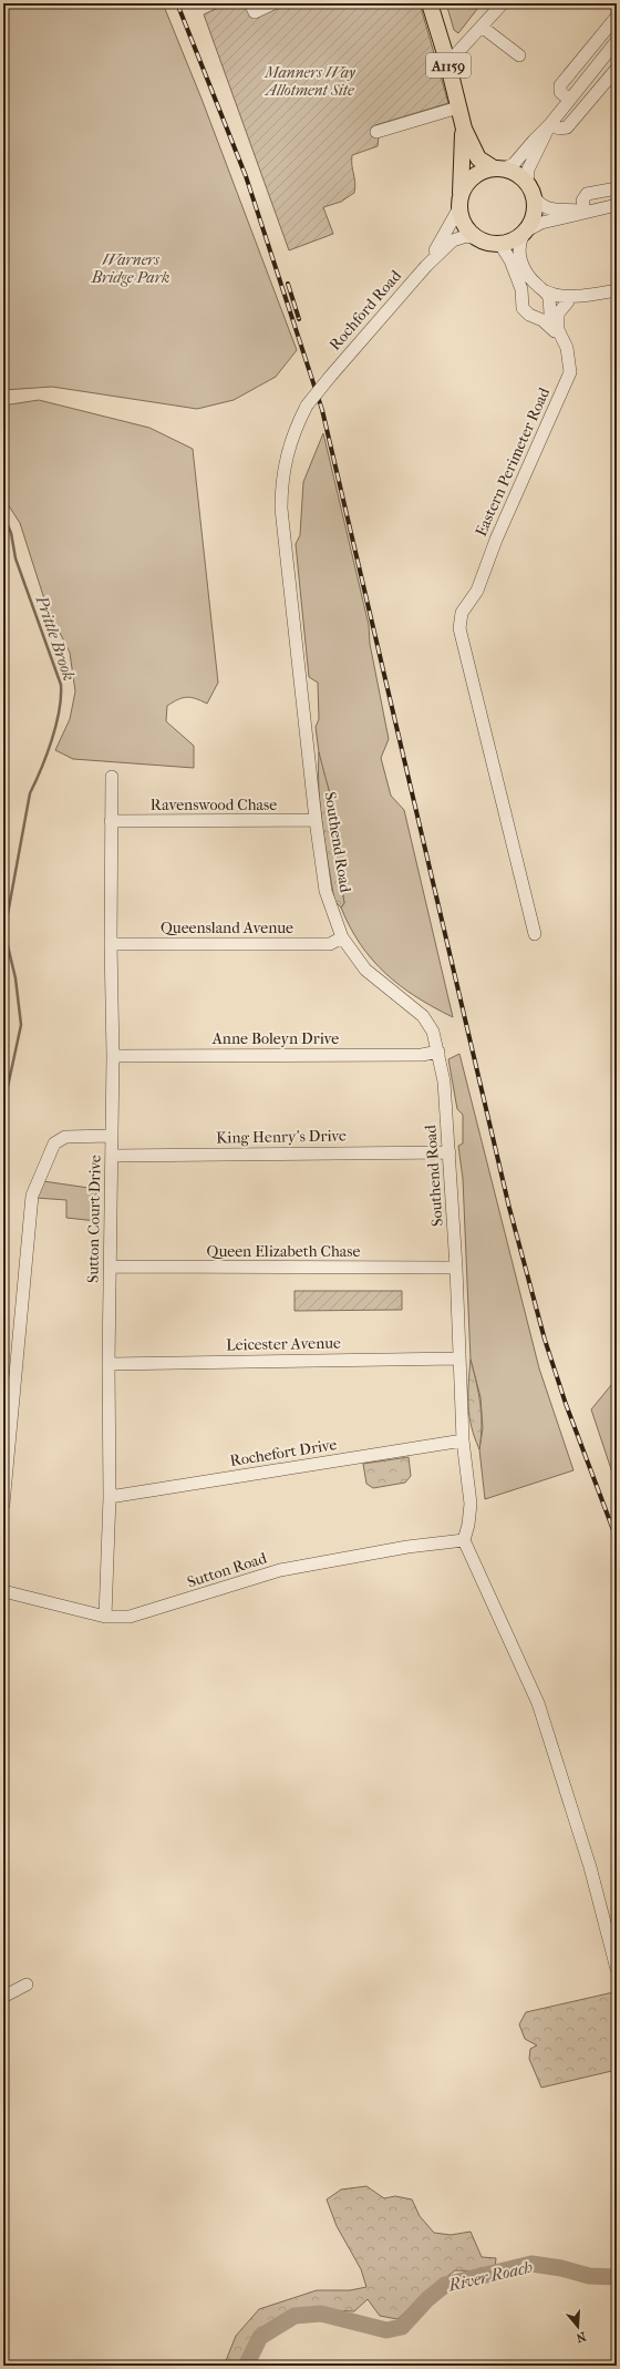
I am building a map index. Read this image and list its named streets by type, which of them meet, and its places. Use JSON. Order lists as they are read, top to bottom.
{
  "streets": {
    "main road": ["A1159"],
    "street": [
      "Rochford Road",
      "Eastern Perimeter Road",
      "Ravenswood Chase",
      "Southend Road",
      "Queensland Avenue",
      "Anne Boleyn Drive",
      "King Henry's Drive",
      "Sutton Court Drive",
      "Queen Elizabeth Chase",
      "Leicester Avenue",
      "Rochefort Drive",
      "Sutton Road"
    ]
  },
  "crossings": [
    ["A1159", "Rochford Road"],
    ["Rochford Road", "Southend Road"],
    ["Ravenswood Chase", "Southend Road"],
    ["Ravenswood Chase", "Sutton Court Drive"],
    ["Southend Road", "Queensland Avenue"],
    ["Southend Road", "Anne Boleyn Drive"],
    ["Southend Road", "King Henry's Drive"],
    ["Southend Road", "Queen Elizabeth Chase"],
    ["Southend Road", "Leicester Avenue"],
    ["Southend Road", "Rochefort Drive"],
    ["Southend Road", "Sutton Road"],
    ["Queensland Avenue", "Sutton Court Drive"],
    ["Anne Boleyn Drive", "Sutton Court Drive"],
    ["King Henry's Drive", "Sutton Court Drive"],
    ["Sutton Court Drive", "Queen Elizabeth Chase"],
    ["Sutton Court Drive", "Leicester Avenue"],
    ["Sutton Court Drive", "Rochefort Drive"],
    ["Sutton Court Drive", "Sutton Road"]
  ],
  "water": ["Prittle Brook", "River Roach"],
  "parks": ["Manners Way Allotment Site", "Warners Bridge Park"],
  "north": "bottom"
}
